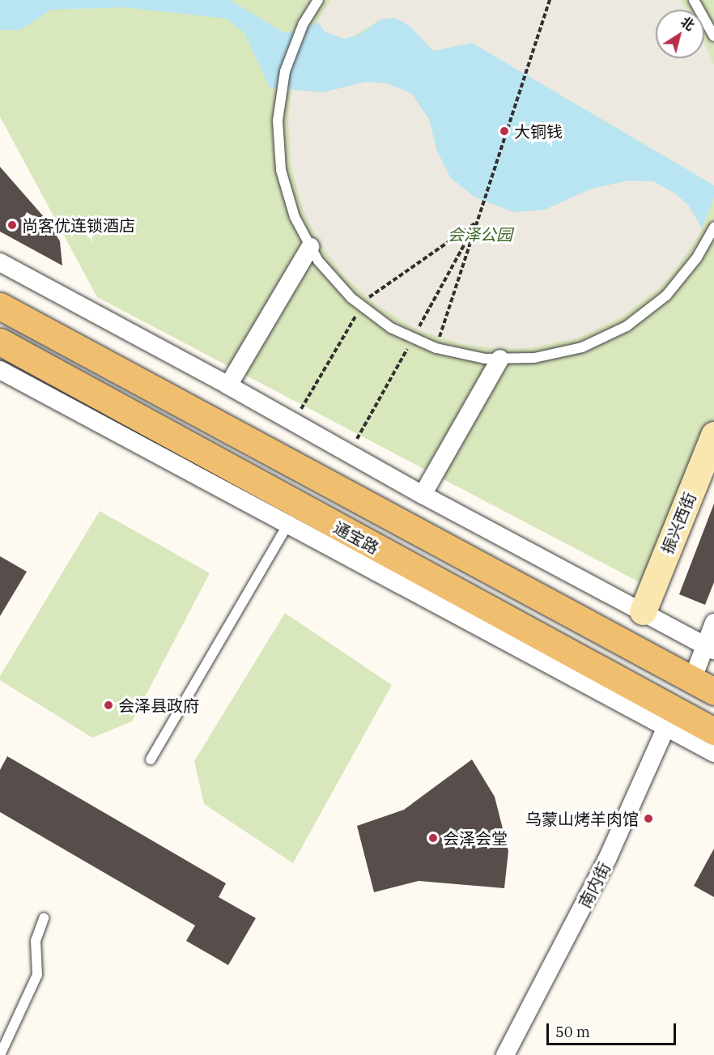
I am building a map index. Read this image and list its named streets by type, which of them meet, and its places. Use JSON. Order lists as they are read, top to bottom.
{
  "streets": {
    "main road": ["通宝路"],
    "street": ["振兴西街", "南内街"]
  },
  "crossings": [
    ["通宝路", "南内街"]
  ],
  "parks": ["会泽公园"],
  "places": [
    "大铜钱",
    "尚客优连锁酒店",
    "会泽县政府",
    "乌蒙山烤羊肉馆",
    "会泽会堂"
  ],
  "scale_bar": "50 m",
  "north": "top right"
}
